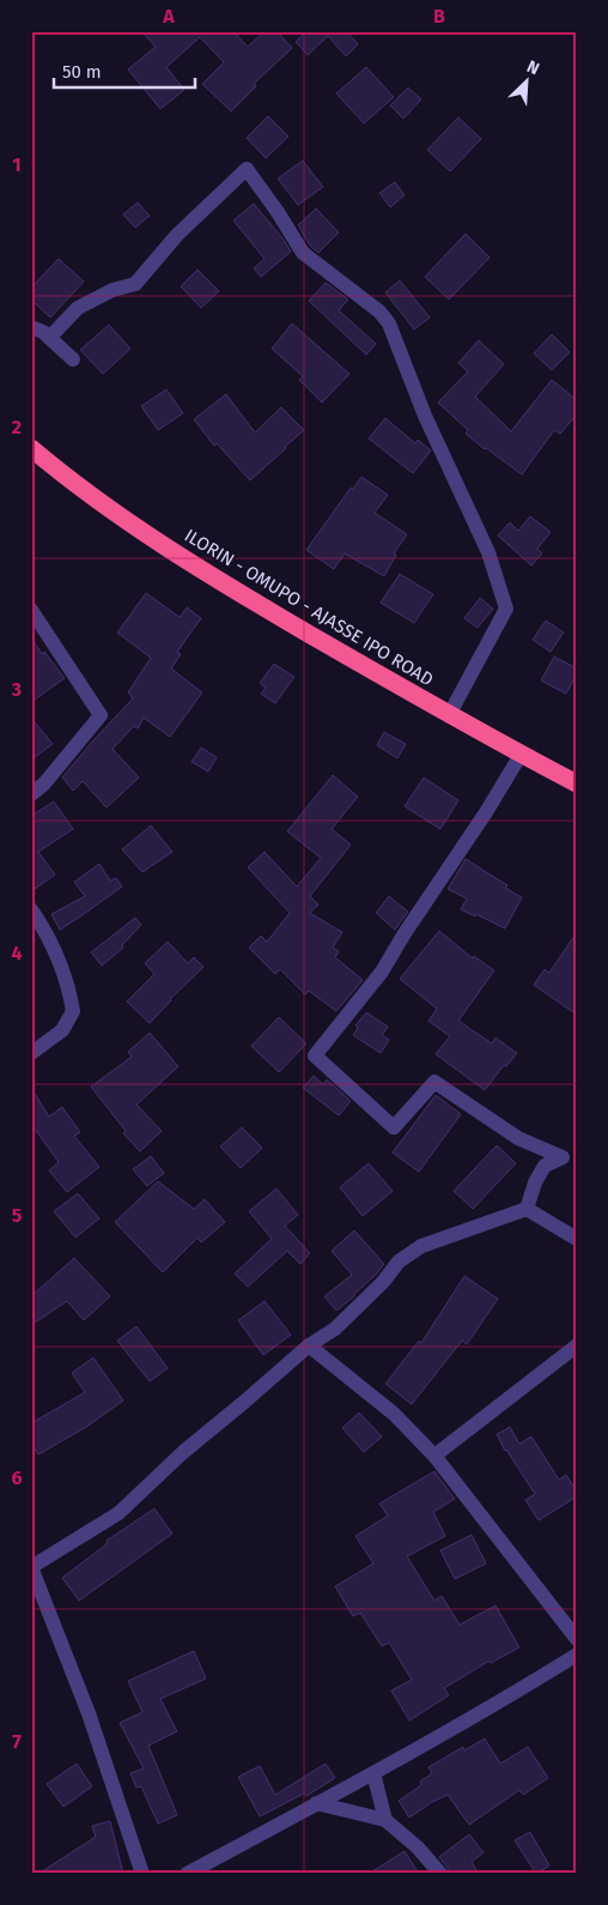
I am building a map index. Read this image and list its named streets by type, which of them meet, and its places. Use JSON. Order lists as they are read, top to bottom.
{
  "streets": {
    "highway": ["ILORIN - OMUPO - AJASSE IPO ROAD"]
  },
  "scale_bar": "50 m",
  "north": "top right",
  "grid": {
    "columns": ["A", "B"],
    "rows": [
      "1",
      "2",
      "3",
      "4",
      "5",
      "6",
      "7"
    ]
  }
}
